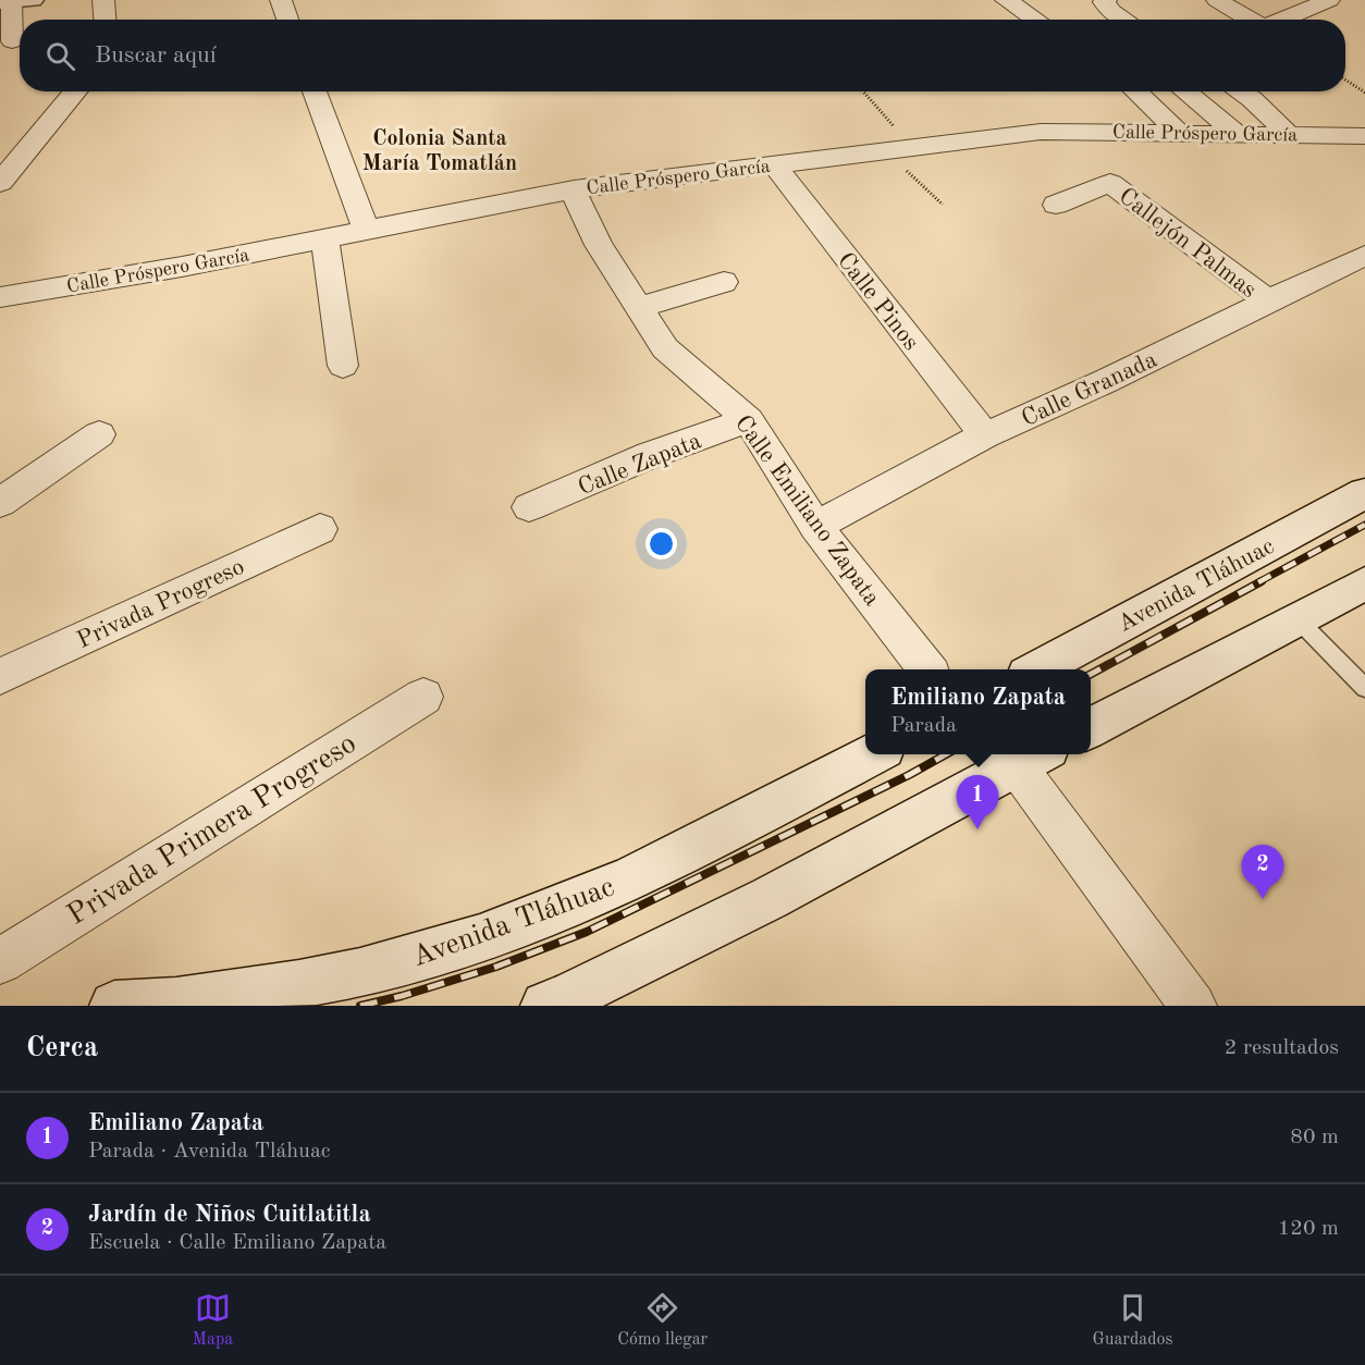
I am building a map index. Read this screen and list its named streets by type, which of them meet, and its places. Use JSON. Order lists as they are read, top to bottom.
{
  "streets": {
    "main road": ["Avenida Tláhuac"],
    "street": [
      "Calle Próspero García",
      "Callejón Palmas",
      "Calle Pinos",
      "Calle Granada",
      "Calle Zapata",
      "Calle Emiliano Zapata",
      "Privada Progreso",
      "Privada Primera Progreso"
    ]
  },
  "crossings": [
    ["Calle Próspero García", "Calle Pinos"],
    ["Calle Próspero García", "Calle Emiliano Zapata"],
    ["Callejón Palmas", "Calle Granada"],
    ["Calle Pinos", "Calle Granada"],
    ["Calle Granada", "Calle Emiliano Zapata"],
    ["Calle Zapata", "Calle Emiliano Zapata"]
  ],
  "districts": ["Colonia Santa María Tomatlán"],
  "page": {
    "search": "Buscar aquí",
    "popup": ["Emiliano Zapata", "Parada"],
    "pins": ["1", "2"],
    "heading": ["Cerca", "2 resultados"],
    "list": [
      {
        "mark": "1",
        "name": "Emiliano Zapata",
        "note": "Parada · Avenida Tláhuac",
        "value": "80 m"
      },
      {
        "mark": "2",
        "name": "Jardín de Niños Cuitlatitla",
        "note": "Escuela · Calle Emiliano Zapata",
        "value": "120 m"
      }
    ],
    "nav": ["Mapa", "Cómo llegar", "Guardados"]
  }
}
